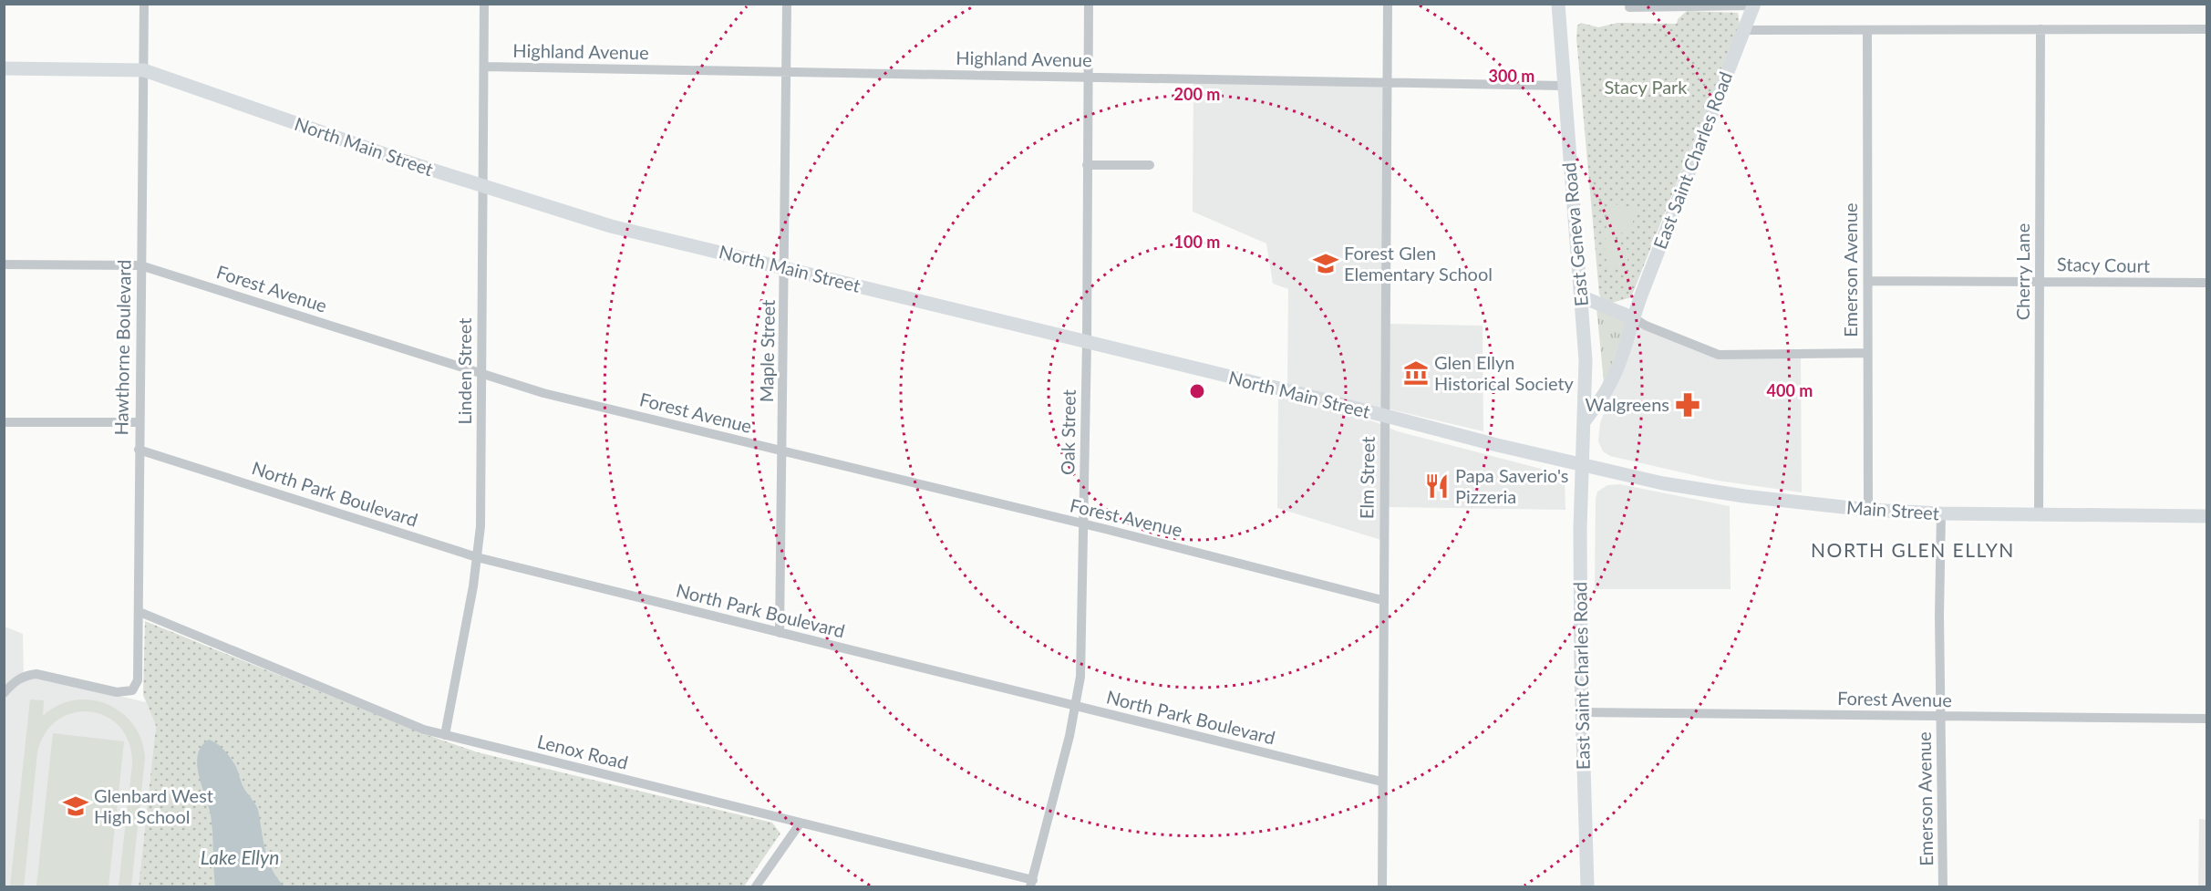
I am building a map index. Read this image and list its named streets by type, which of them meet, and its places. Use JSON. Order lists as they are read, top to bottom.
{
  "streets": {
    "street": [
      "Highland Avenue",
      "North Main Street",
      "East Saint Charles Road",
      "East Geneva Road",
      "Stacy Court",
      "Emerson Avenue",
      "Cherry Lane",
      "Forest Avenue",
      "Hawthorne Boulevard",
      "Maple Street",
      "Linden Street",
      "Oak Street",
      "Elm Street",
      "North Park Boulevard",
      "Main Street",
      "Lenox Road"
    ]
  },
  "crossings": [
    ["Highland Avenue", "East Geneva Road"],
    ["Highland Avenue", "Maple Street"],
    ["Highland Avenue", "Linden Street"],
    ["Highland Avenue", "Oak Street"],
    ["Highland Avenue", "Elm Street"],
    ["North Main Street", "East Saint Charles Road"],
    ["North Main Street", "East Geneva Road"],
    ["North Main Street", "Hawthorne Boulevard"],
    ["North Main Street", "Maple Street"],
    ["North Main Street", "Linden Street"],
    ["North Main Street", "Oak Street"],
    ["North Main Street", "Elm Street"],
    ["North Main Street", "Main Street"],
    ["East Saint Charles Road", "East Geneva Road"],
    ["East Saint Charles Road", "Forest Avenue"],
    ["East Saint Charles Road", "Main Street"],
    ["East Geneva Road", "Main Street"],
    ["Stacy Court", "Emerson Avenue"],
    ["Stacy Court", "Cherry Lane"],
    ["Emerson Avenue", "Forest Avenue"],
    ["Emerson Avenue", "Main Street"],
    ["Cherry Lane", "Main Street"],
    ["Forest Avenue", "Hawthorne Boulevard"],
    ["Forest Avenue", "Maple Street"],
    ["Forest Avenue", "Linden Street"],
    ["Forest Avenue", "Oak Street"],
    ["Forest Avenue", "Elm Street"],
    ["Hawthorne Boulevard", "North Park Boulevard"],
    ["Hawthorne Boulevard", "Lenox Road"],
    ["Maple Street", "North Park Boulevard"],
    ["Linden Street", "North Park Boulevard"],
    ["Linden Street", "Lenox Road"],
    ["Oak Street", "North Park Boulevard"],
    ["Oak Street", "Lenox Road"],
    ["Elm Street", "North Park Boulevard"]
  ],
  "districts": ["NORTH GLEN ELLYN"],
  "water": ["Lake Ellyn"],
  "parks": ["Stacy Park"],
  "places": {
    "school or university": ["Forest Glen Elementary School", "Glenbard West High School"],
    "museum": ["Glen Ellyn Historical Society"],
    "pharmacy": ["Walgreens"],
    "restaurant": ["Papa Saverio's Pizzeria"]
  },
  "rings": [
    "300 m",
    "200 m",
    "100 m",
    "400 m"
  ]
}
